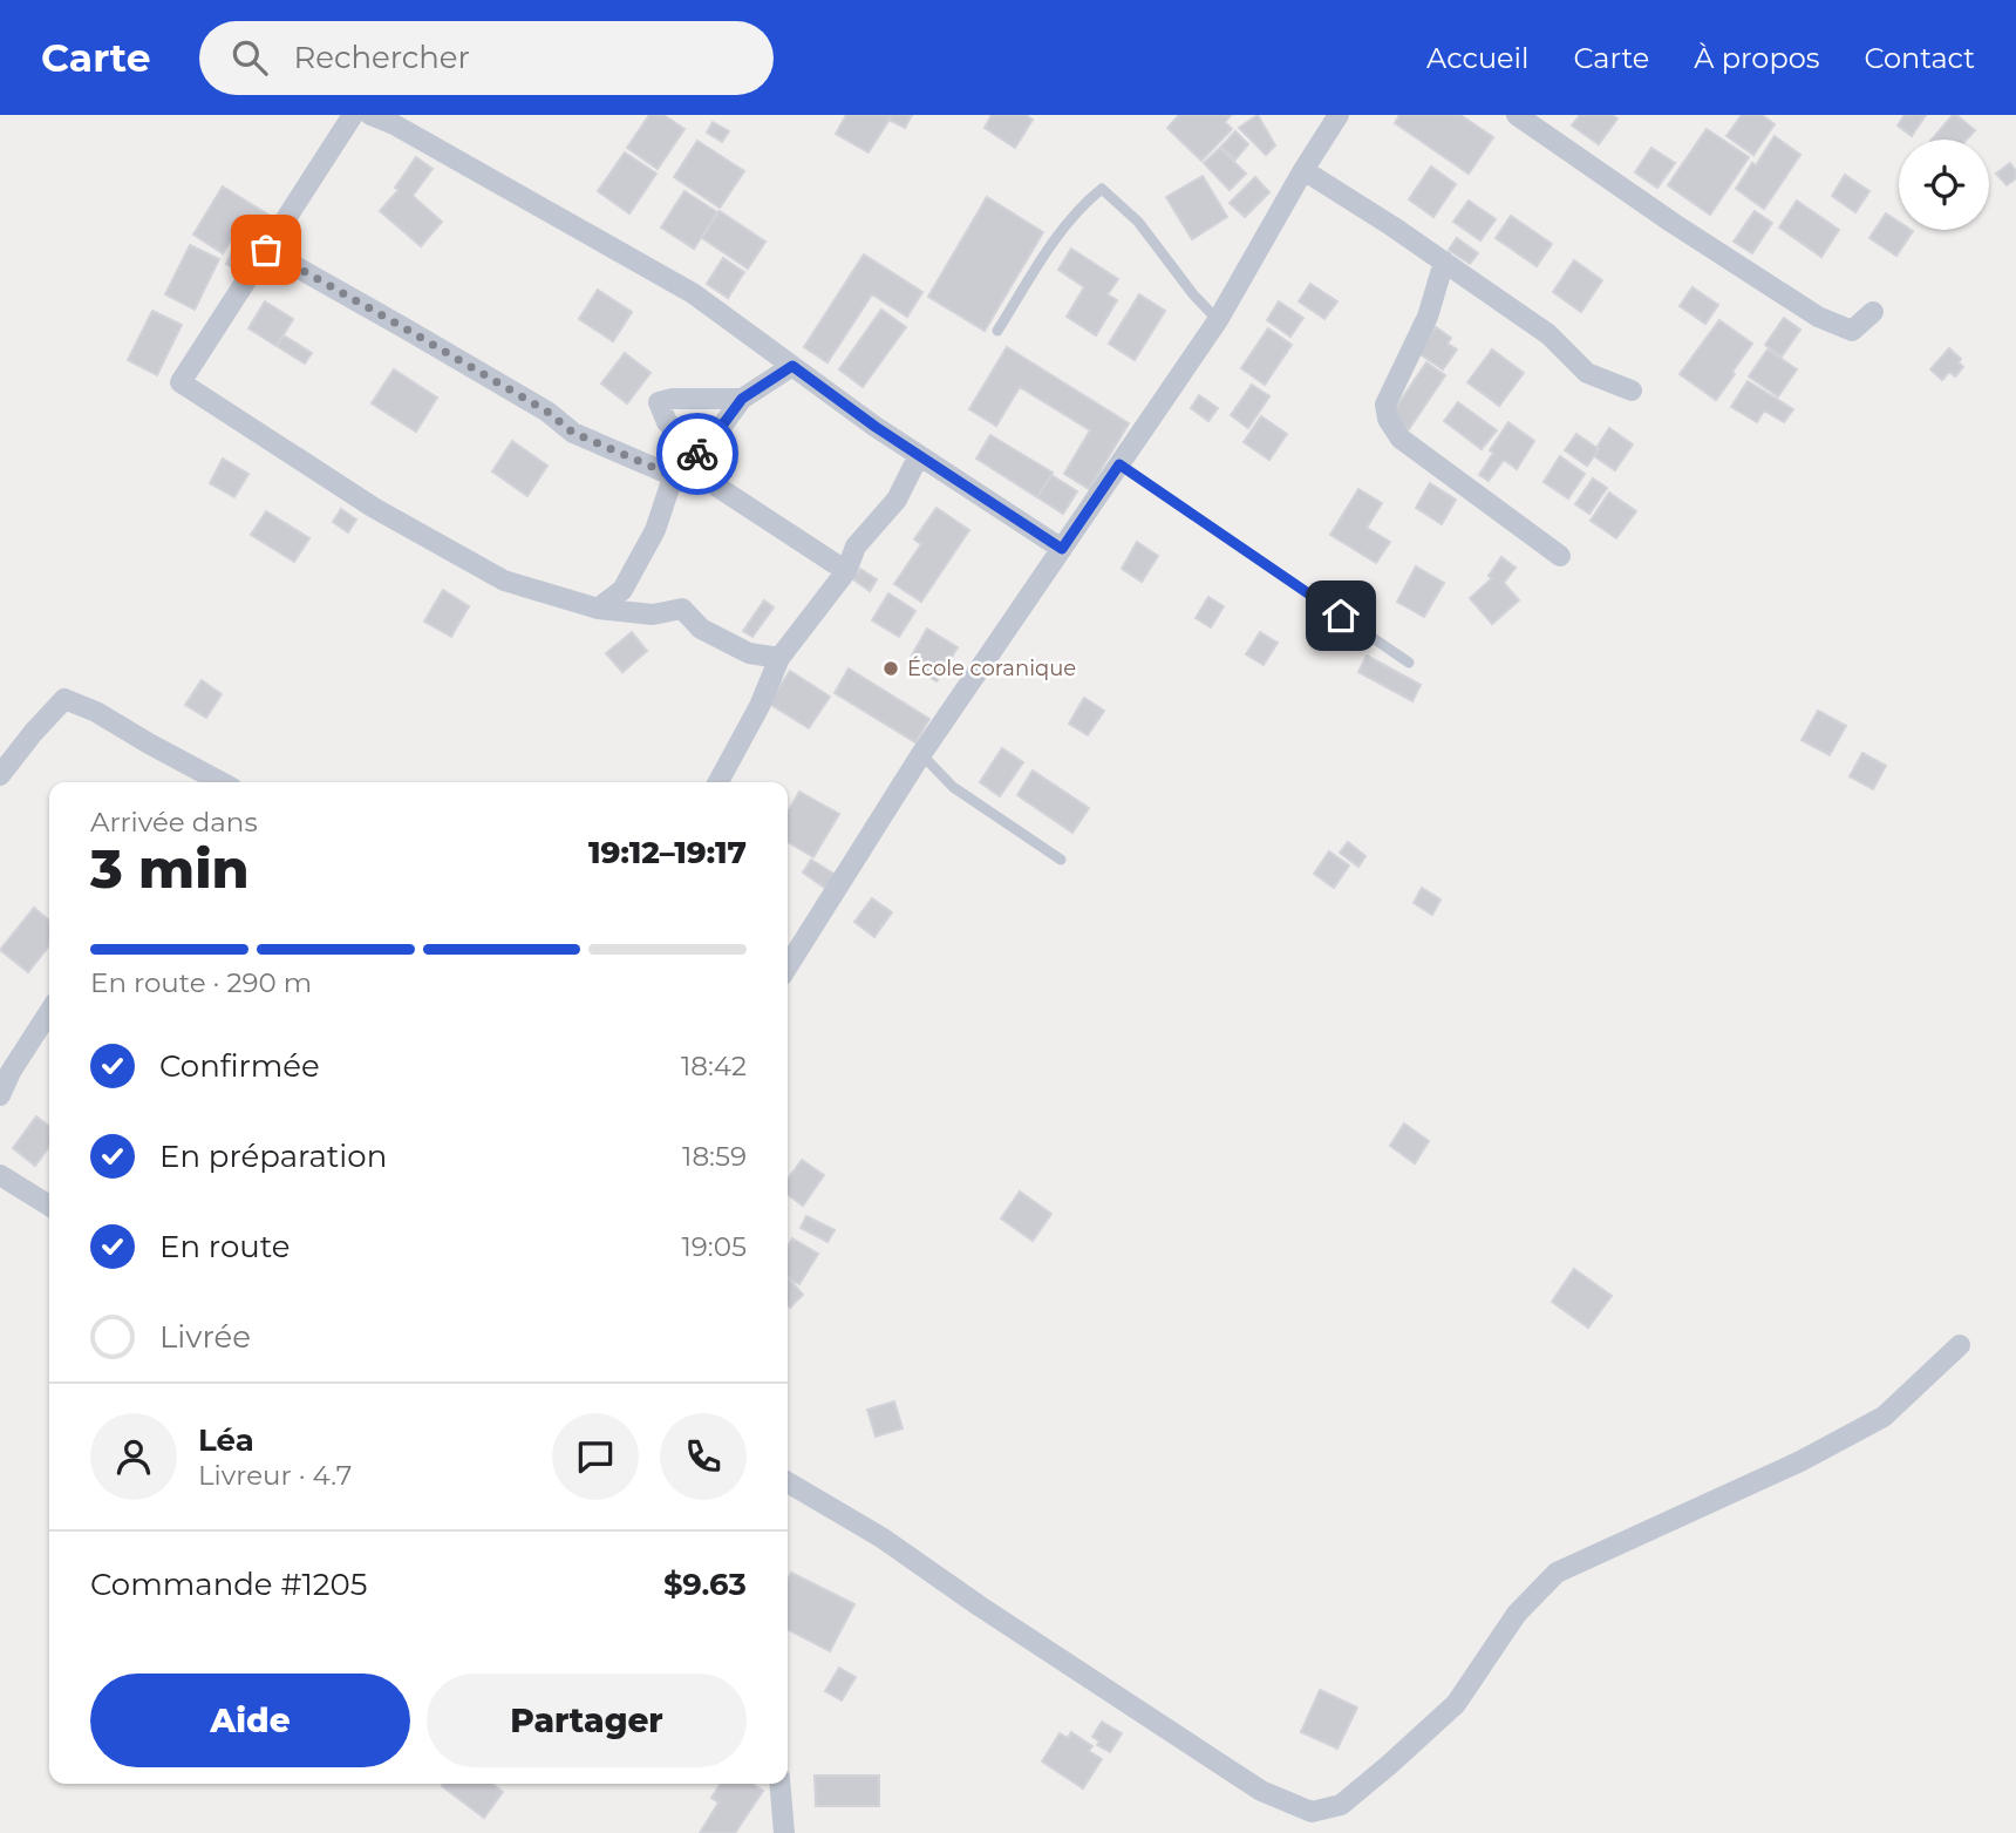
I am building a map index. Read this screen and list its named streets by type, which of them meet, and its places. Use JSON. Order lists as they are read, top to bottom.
{
  "places": ["École coranique"],
  "page": {
    "header": "Carte",
    "search": "Rechercher",
    "nav": [
      "Accueil",
      "Carte",
      "À propos",
      "Contact"
    ],
    "heading": ["3 min", "Arrivée dans", "19:12–19:17"],
    "panel": [
      "Léa",
      "Livreur · 4.7",
      "Commande #1205",
      "$9.63"
    ],
    "bar": "En route · 290 m",
    "list": [
      ["Confirmée", "18:42"],
      ["En préparation", "18:59"],
      ["En route", "19:05"],
      "Livrée"
    ],
    "buttons": ["Aide", "Partager"]
  }
}
